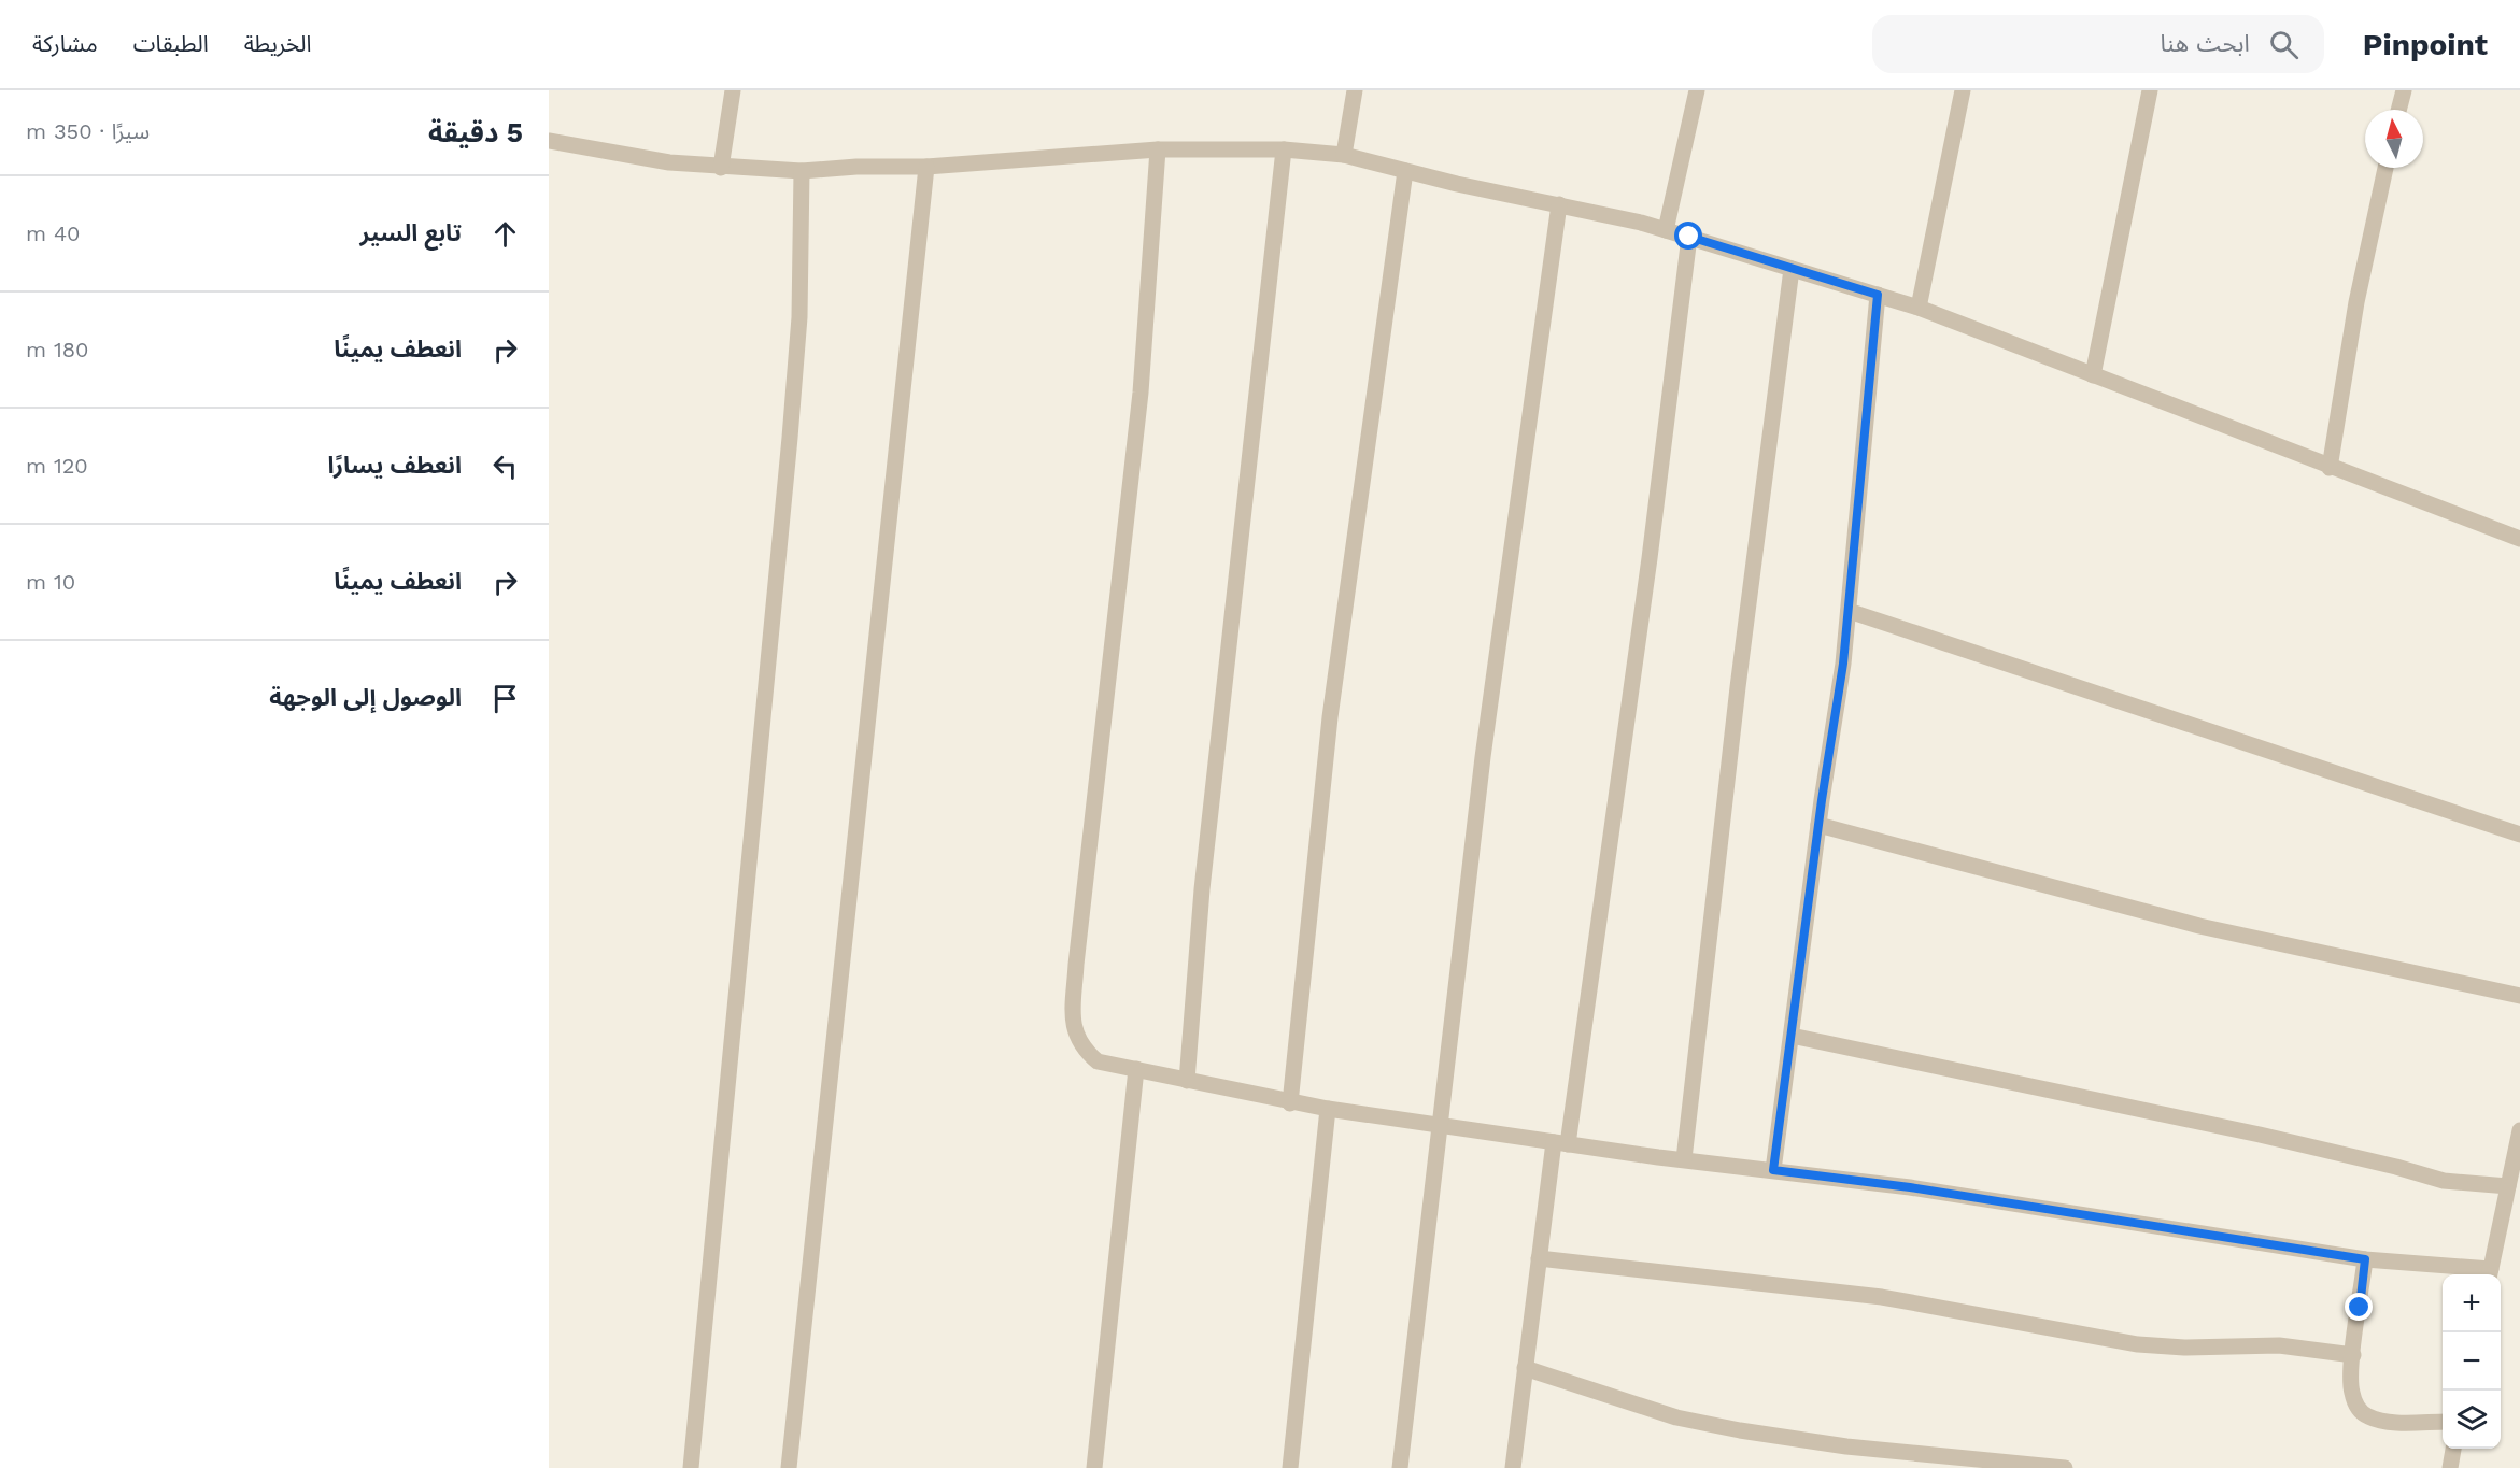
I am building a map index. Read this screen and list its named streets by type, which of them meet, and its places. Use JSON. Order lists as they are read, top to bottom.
{
  "north": "top",
  "page": {
    "header": "Pinpoint",
    "search": "ابحث هنا",
    "nav": ["الخريطة", "الطبقات", "مشاركة"],
    "heading": ["5 دقيقة", "سيرًا · 350 m"],
    "list": [
      ["تابع السير", "40 m"],
      ["انعطف يمينًا", "180 m"],
      ["انعطف يسارًا", "120 m"],
      ["انعطف يمينًا", "10 m"],
      "الوصول إلى الوجهة"
    ],
    "map_buttons": ["+", "−"]
  }
}
